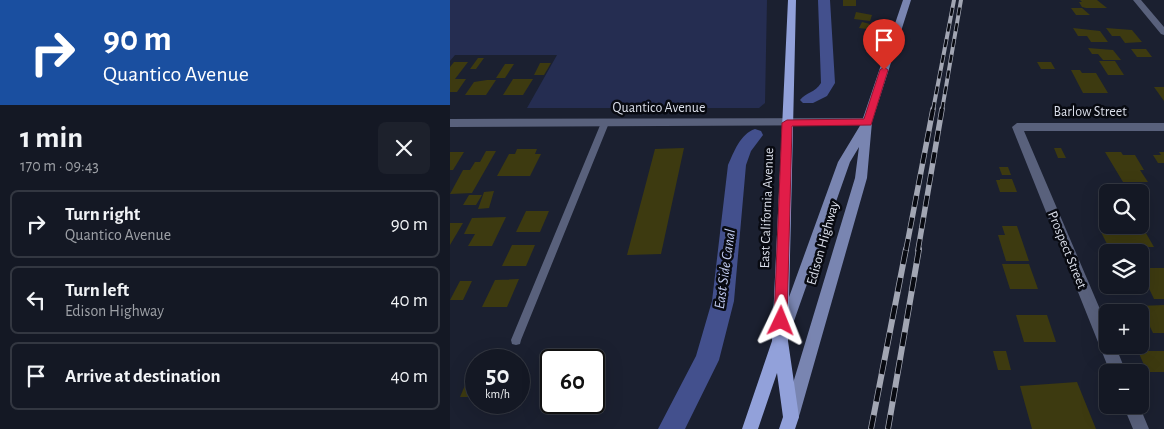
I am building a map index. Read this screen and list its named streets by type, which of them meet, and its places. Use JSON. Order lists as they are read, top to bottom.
{
  "streets": {
    "main road": ["East California Avenue", "Edison Highway"],
    "street": ["Quantico Avenue", "Barlow Street", "Prospect Street"]
  },
  "crossings": [
    ["Quantico Avenue", "East California Avenue"],
    ["Quantico Avenue", "Edison Highway"],
    ["Barlow Street", "Prospect Street"],
    ["East California Avenue", "Edison Highway"]
  ],
  "water": ["East Side Canal"],
  "page": {
    "turn": ["90 m", "Quantico Avenue"],
    "heading": ["1 min", "170 m · 09:43"],
    "map_buttons": ["+", "−"],
    "list": [
      {
        "name": "Turn right",
        "note": "Quantico Avenue",
        "value": "90 m"
      },
      {
        "name": "Turn left",
        "note": "Edison Highway",
        "value": "40 m"
      },
      {
        "name": "Arrive at destination",
        "value": "40 m"
      }
    ],
    "speed": "50 km/h",
    "limit": "60"
  }
}
